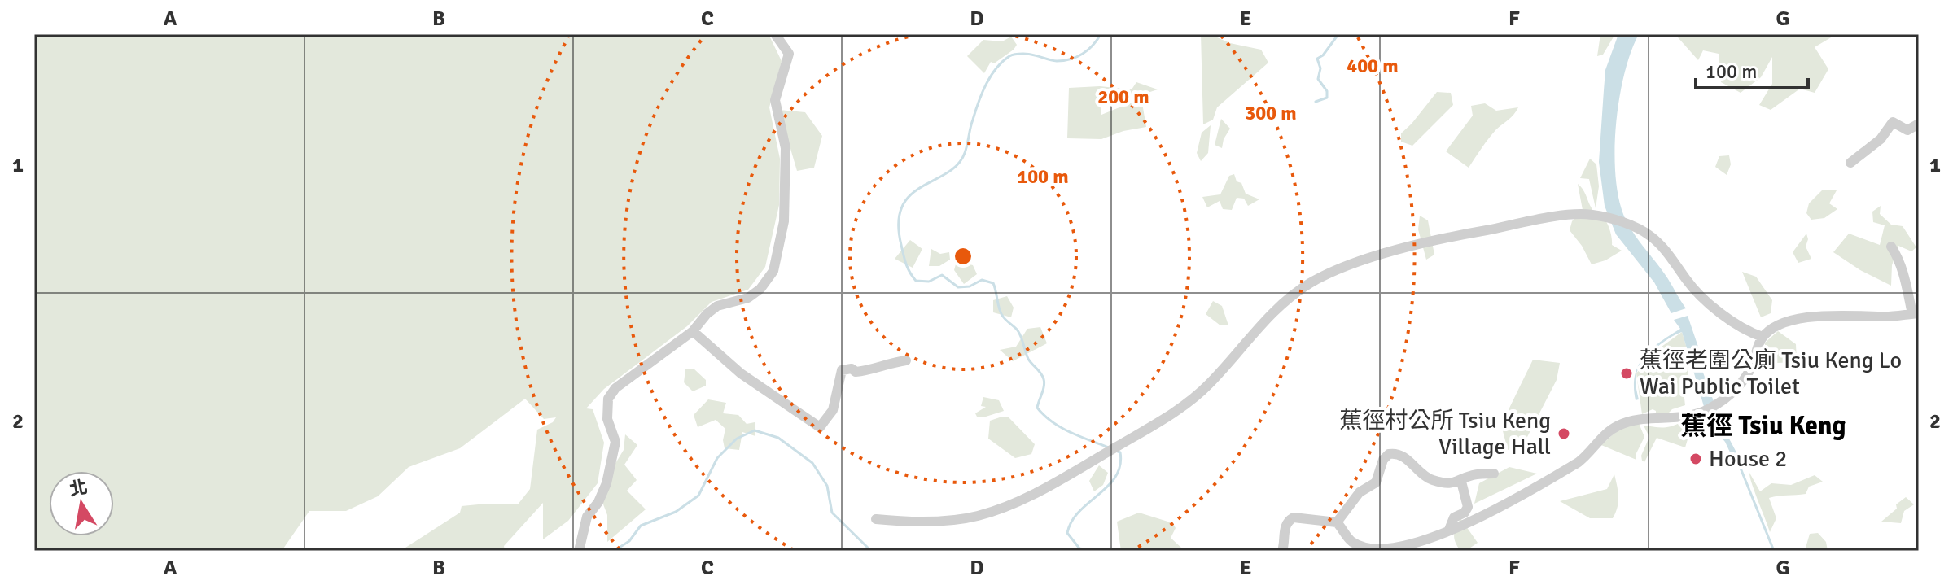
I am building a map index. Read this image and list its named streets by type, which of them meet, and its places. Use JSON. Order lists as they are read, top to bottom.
{
  "districts": ["蕉徑 Tsiu Keng"],
  "places": ["蕉徑老圍公廁 Tsiu Keng Lo Wai Public Toilet", "蕉徑村公所 Tsiu Keng Village Hall", "House 2"],
  "scale_bar": "100 m",
  "north": "top",
  "grid": {
    "columns": [
      "A",
      "B",
      "C",
      "D",
      "E",
      "F",
      "G"
    ],
    "rows": ["1", "2"]
  },
  "rings": [
    "400 m",
    "200 m",
    "300 m",
    "100 m"
  ]
}
